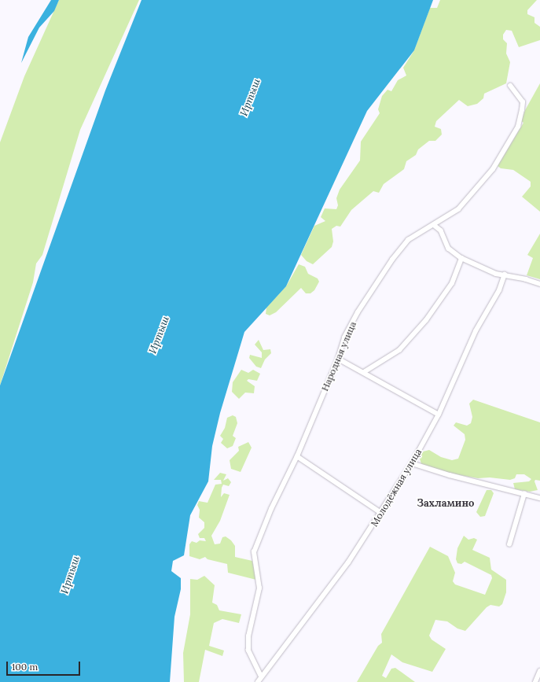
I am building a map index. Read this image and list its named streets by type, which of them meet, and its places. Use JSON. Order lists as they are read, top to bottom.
{
  "streets": {
    "street": ["Народная улица", "Молодёжная улица"]
  },
  "crossings": [
    ["Народная улица", "Молодёжная улица"]
  ],
  "districts": ["Захламино"],
  "water": ["Иртыш"],
  "scale_bar": "100 m"
}
